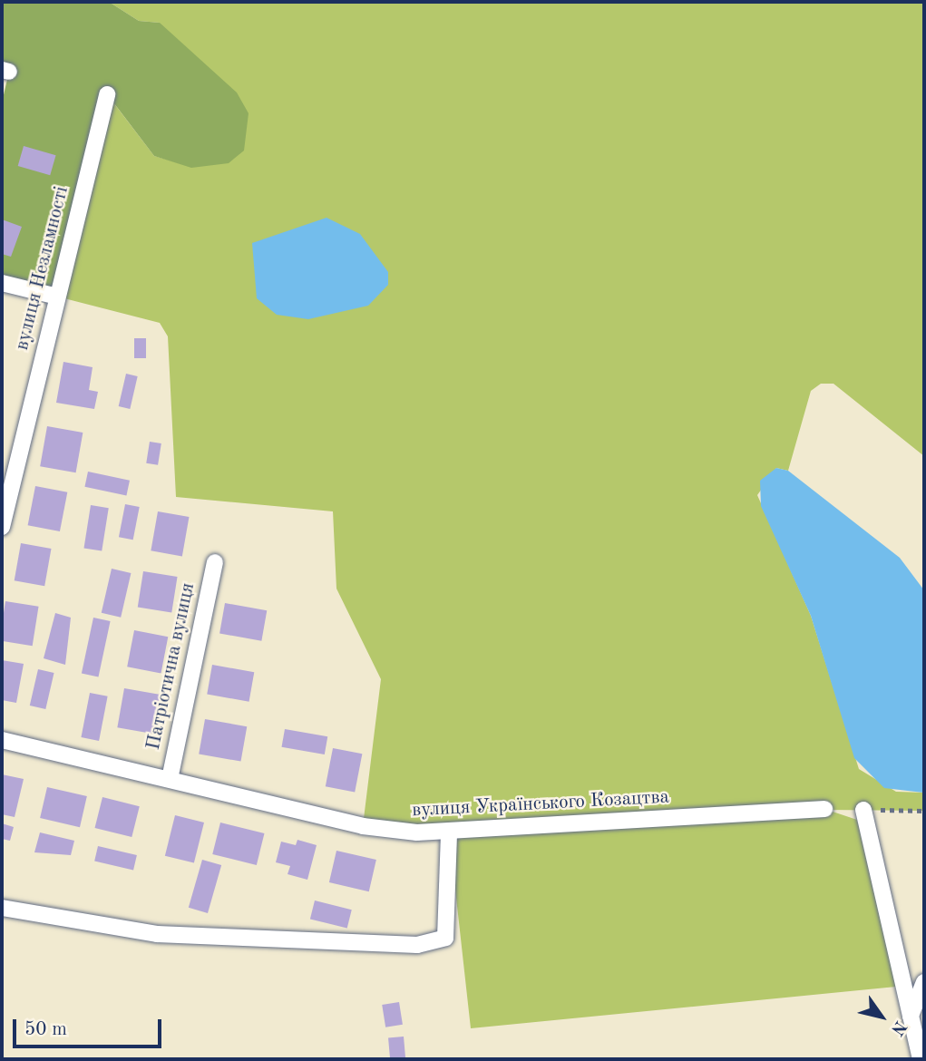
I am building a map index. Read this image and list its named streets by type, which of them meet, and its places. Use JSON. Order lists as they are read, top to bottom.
{
  "streets": {
    "street": ["вулиця Незламності", "Патріотична вулиця", "вулиця Українського Козацтва"]
  },
  "crossings": [
    ["Патріотична вулиця", "вулиця Українського Козацтва"]
  ],
  "scale_bar": "50 m",
  "north": "bottom right"
}
